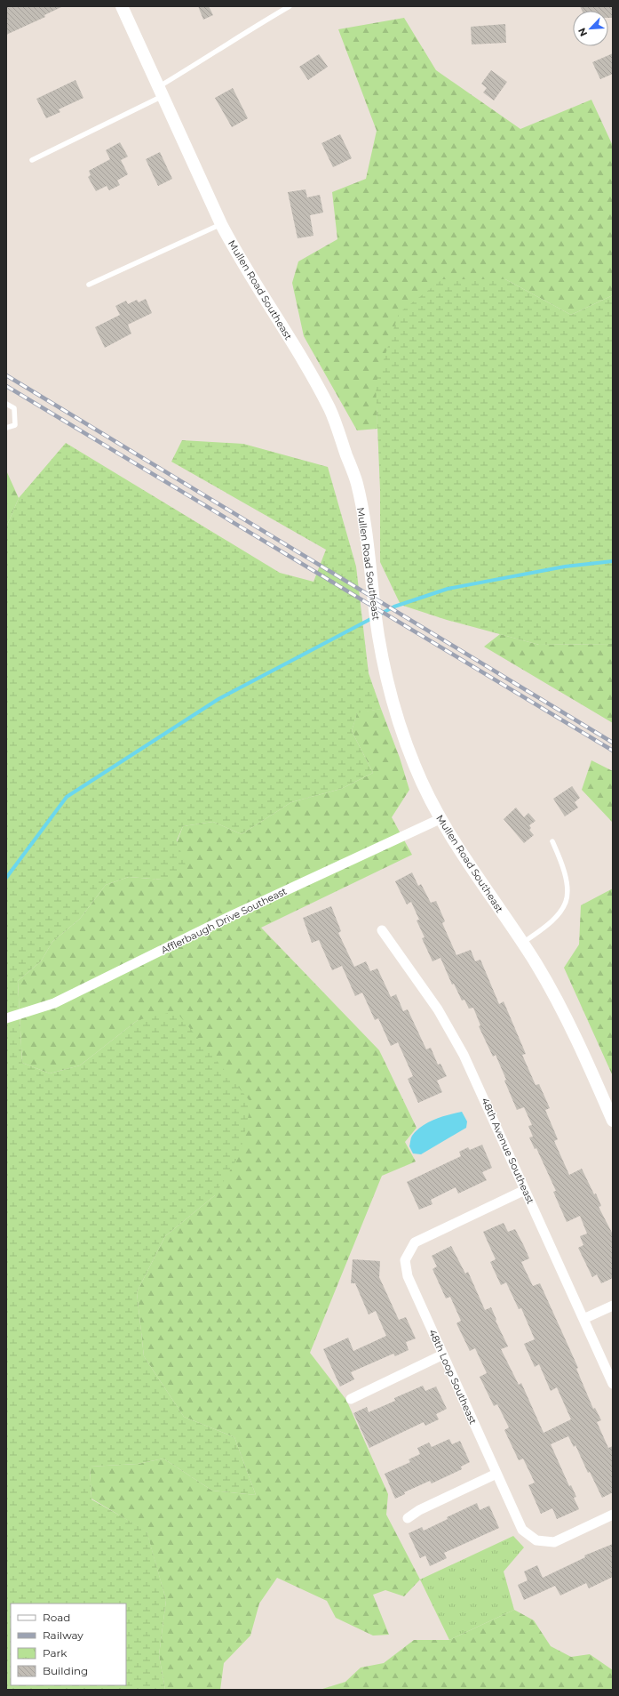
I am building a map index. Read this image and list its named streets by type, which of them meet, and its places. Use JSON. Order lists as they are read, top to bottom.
{
  "streets": {
    "street": [
      "Mullen Road Southeast",
      "Afflerbaugh Drive Southeast",
      "48th Avenue Southeast",
      "48th Loop Southeast"
    ]
  },
  "crossings": [
    ["Mullen Road Southeast", "Afflerbaugh Drive Southeast"],
    ["48th Avenue Southeast", "48th Loop Southeast"]
  ],
  "legend": [
    "Road",
    "Railway",
    "Park",
    "Building"
  ],
  "north": "bottom left"
}
